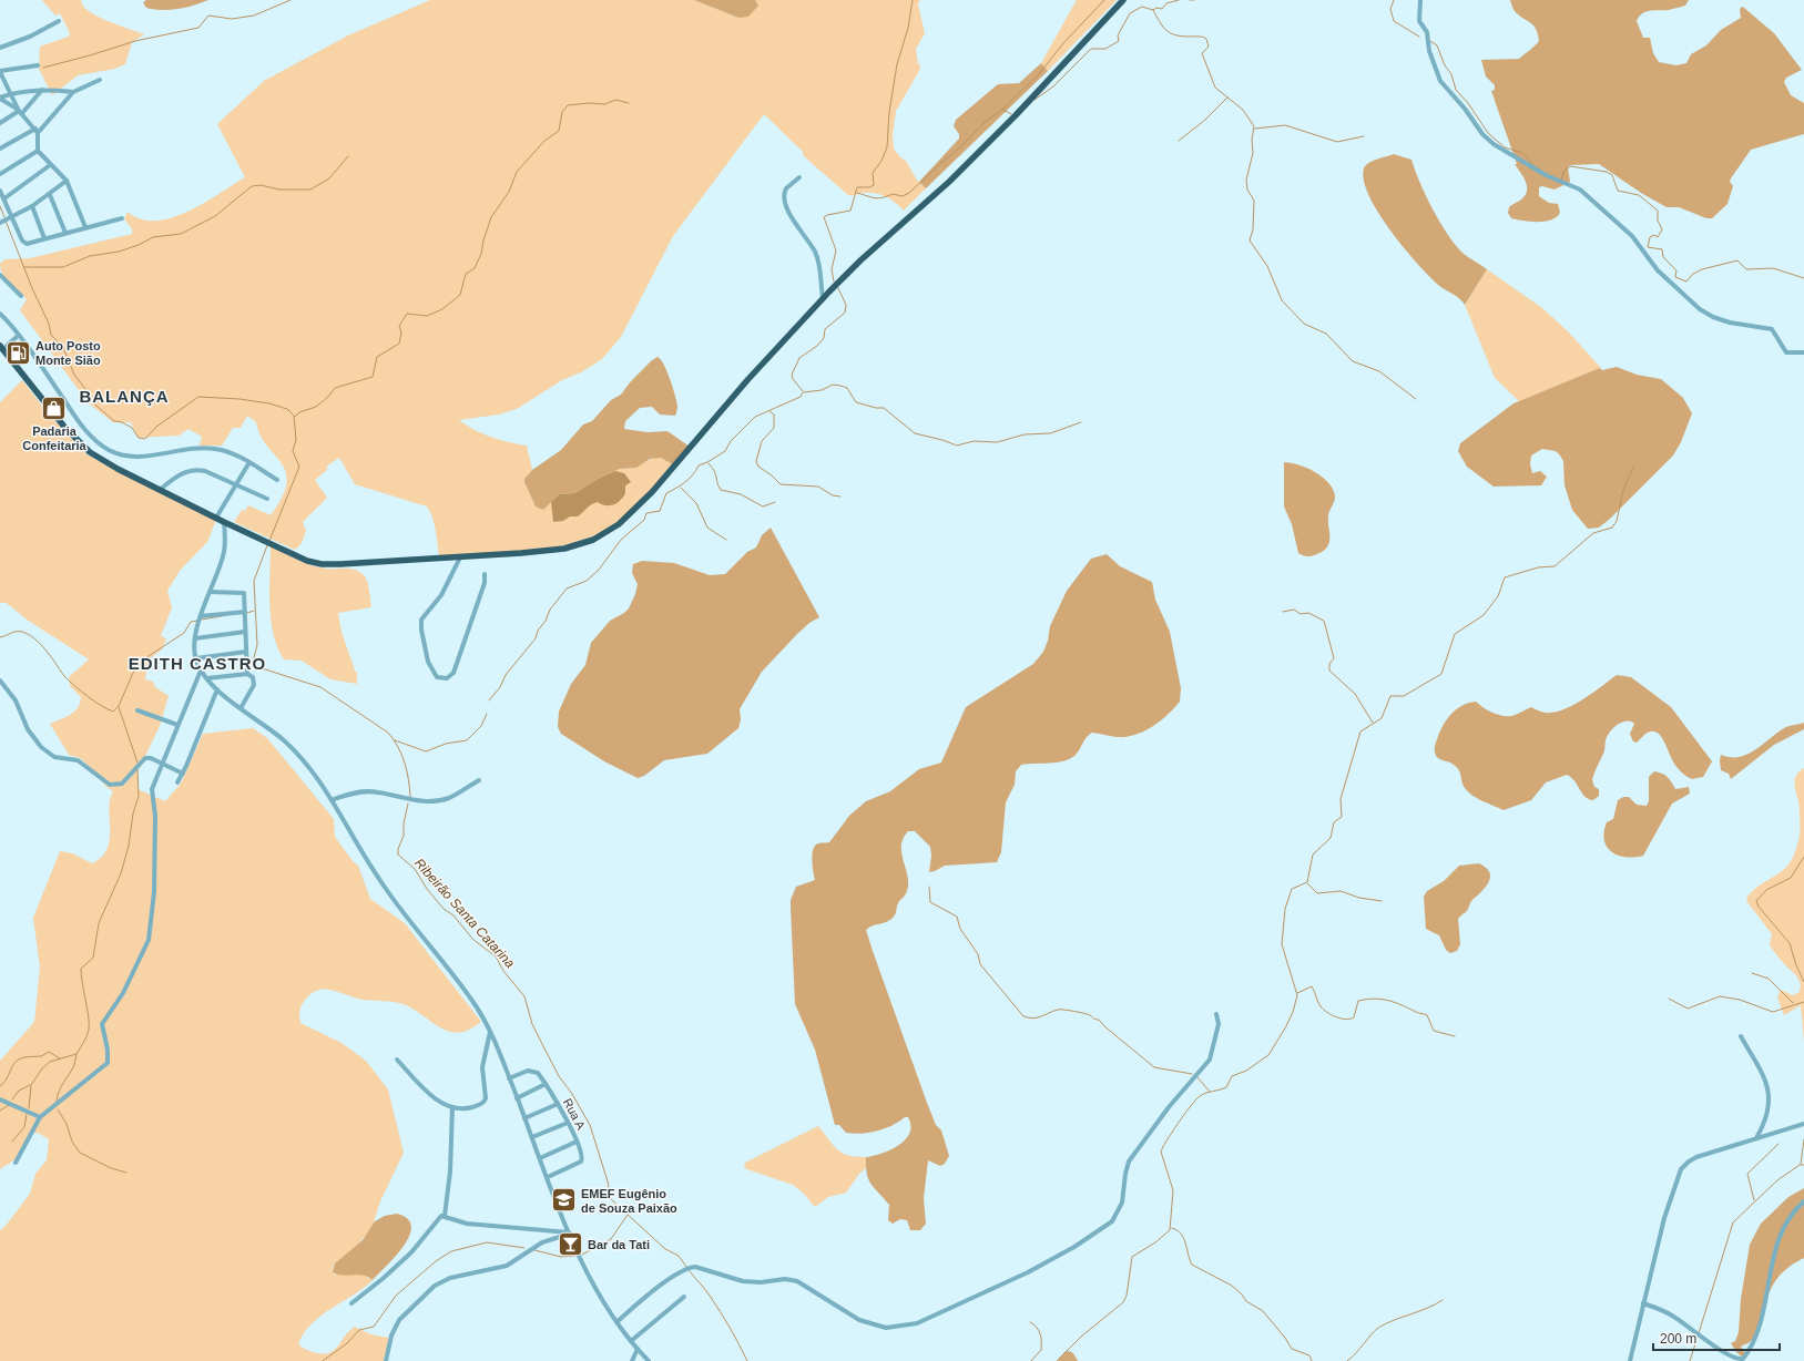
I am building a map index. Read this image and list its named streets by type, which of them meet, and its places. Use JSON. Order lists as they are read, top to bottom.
{
  "streets": {
    "street": ["Rua A"]
  },
  "districts": ["BALANÇA", "EDITH CASTRO"],
  "water": ["Ribeirão Santa Catarina"],
  "places": {
    "fuel station": ["Auto Posto Monte Sião"],
    "shop": ["Padaria Confeitaria"],
    "school or university": ["EMEF Eugênio de Souza Paixão"],
    "bar": ["Bar da Tati"]
  },
  "scale_bar": "200 m"
}
